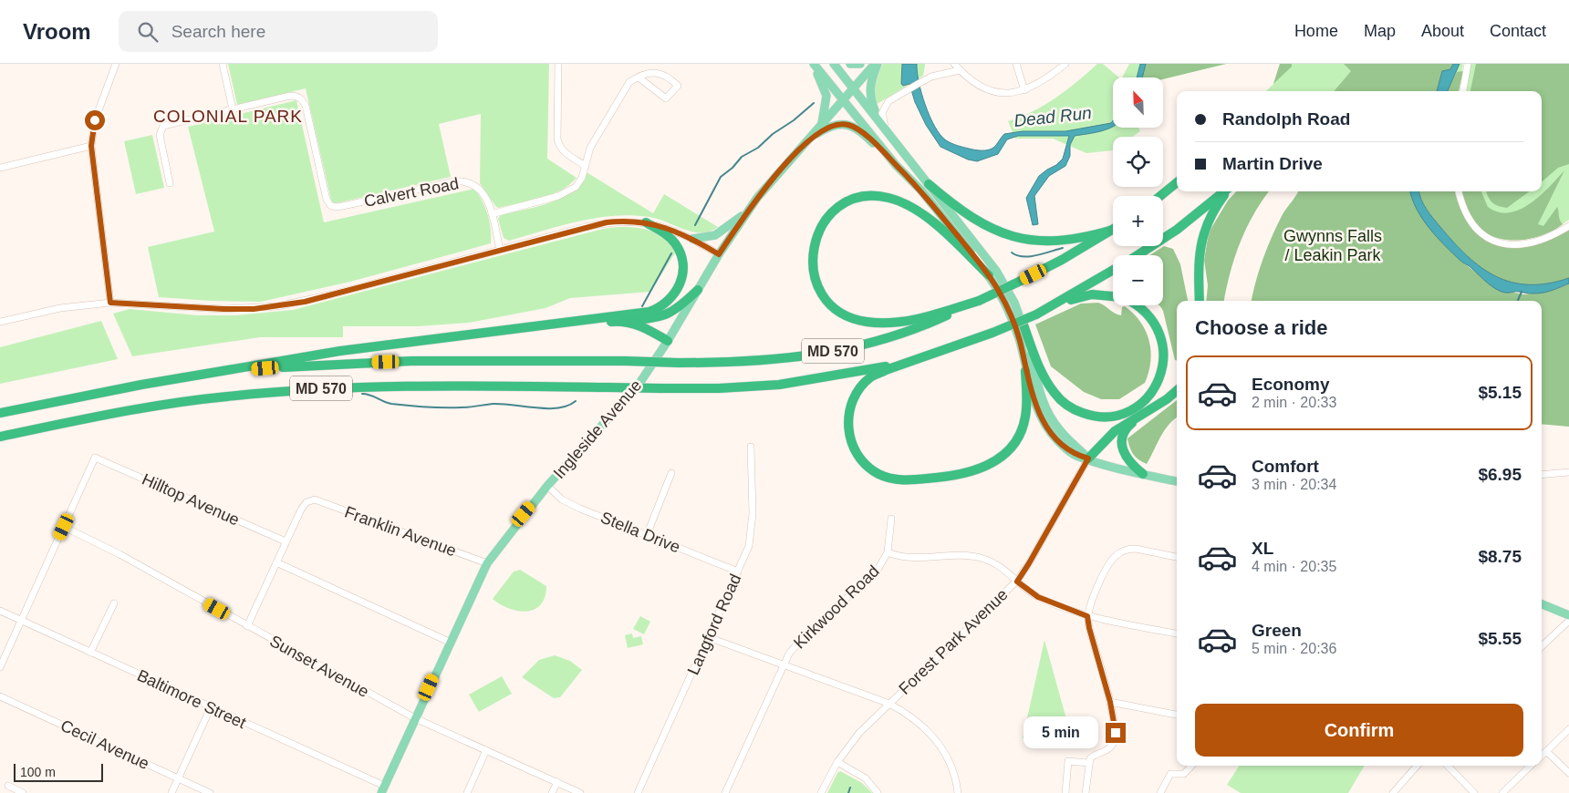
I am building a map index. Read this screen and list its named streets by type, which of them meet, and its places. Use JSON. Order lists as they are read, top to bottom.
{
  "streets": {
    "highway": ["MD 570"],
    "main road": ["Ingleside Avenue"],
    "street": [
      "Calvert Road",
      "Hilltop Avenue",
      "Franklin Avenue",
      "Stella Drive",
      "Kirkwood Road",
      "Langford Road",
      "Forest Park Avenue",
      "Sunset Avenue",
      "Baltimore Street",
      "Cecil Avenue"
    ]
  },
  "crossings": [
    ["Ingleside Avenue", "Franklin Avenue"],
    ["Ingleside Avenue", "Stella Drive"],
    ["Ingleside Avenue", "Sunset Avenue"],
    ["Ingleside Avenue", "Baltimore Street"],
    ["Hilltop Avenue", "Franklin Avenue"],
    ["Hilltop Avenue", "Sunset Avenue"],
    ["Stella Drive", "Langford Road"]
  ],
  "districts": ["COLONIAL PARK"],
  "water": ["Dead Run"],
  "parks": ["Gwynns Falls / Leakin Park"],
  "scale_bar": "100 m",
  "north": "top left",
  "page": {
    "header": "Vroom",
    "search": "Search here",
    "nav": [
      "Home",
      "Map",
      "About",
      "Contact"
    ],
    "map_buttons": ["+", "−"],
    "banner": ["Randolph Road", "Martin Drive"],
    "heading": "Choose a ride",
    "list": [
      {
        "name": "Economy",
        "note": "2 min · 20:33",
        "value": "$5.15"
      },
      {
        "name": "Comfort",
        "note": "3 min · 20:34",
        "value": "$6.95"
      },
      {
        "name": "XL",
        "note": "4 min · 20:35",
        "value": "$8.75"
      },
      {
        "name": "Green",
        "note": "5 min · 20:36",
        "value": "$5.55"
      }
    ],
    "buttons": "Confirm",
    "bubble": "5 min",
    "scale": "100 m"
  }
}
